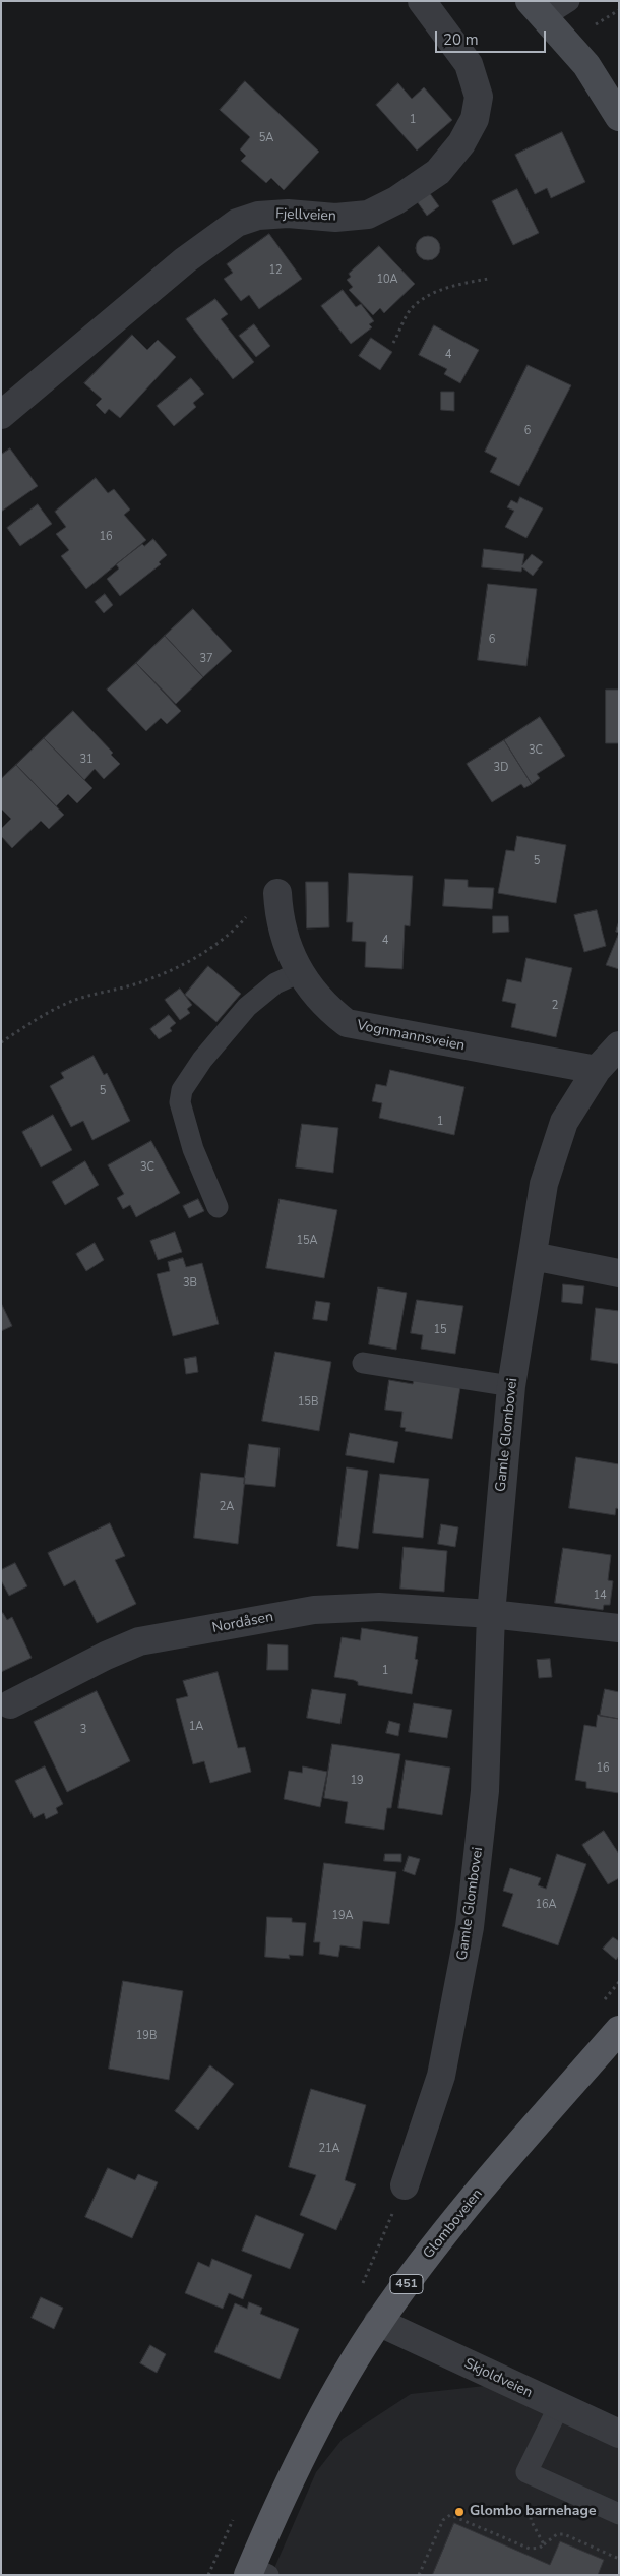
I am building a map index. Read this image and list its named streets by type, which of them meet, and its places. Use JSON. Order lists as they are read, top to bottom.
{
  "streets": {
    "main road": ["Glomboveien", "451"],
    "street": [
      "Fjellveien",
      "Vognmannsveien",
      "Gamle Glombovei",
      "Nordåsen",
      "Skjoldveien"
    ]
  },
  "crossings": [
    ["Vognmannsveien", "Gamle Glombovei"],
    ["Gamle Glombovei", "Nordåsen"],
    ["Glomboveien", "Skjoldveien"]
  ],
  "places": ["Glombo barnehage"],
  "house_numbers": [
    "1",
    "5A",
    "12",
    "10A",
    "4",
    "6",
    "16",
    "6",
    "37",
    "3C",
    "31",
    "3D",
    "5",
    "4",
    "2",
    "5",
    "1",
    "3C",
    "15A",
    "3B",
    "15",
    "15B",
    "2A",
    "14",
    "1",
    "1A",
    "3",
    "16",
    "19",
    "16A",
    "19A",
    "19B",
    "21A"
  ],
  "scale_bar": "20 m"
}
